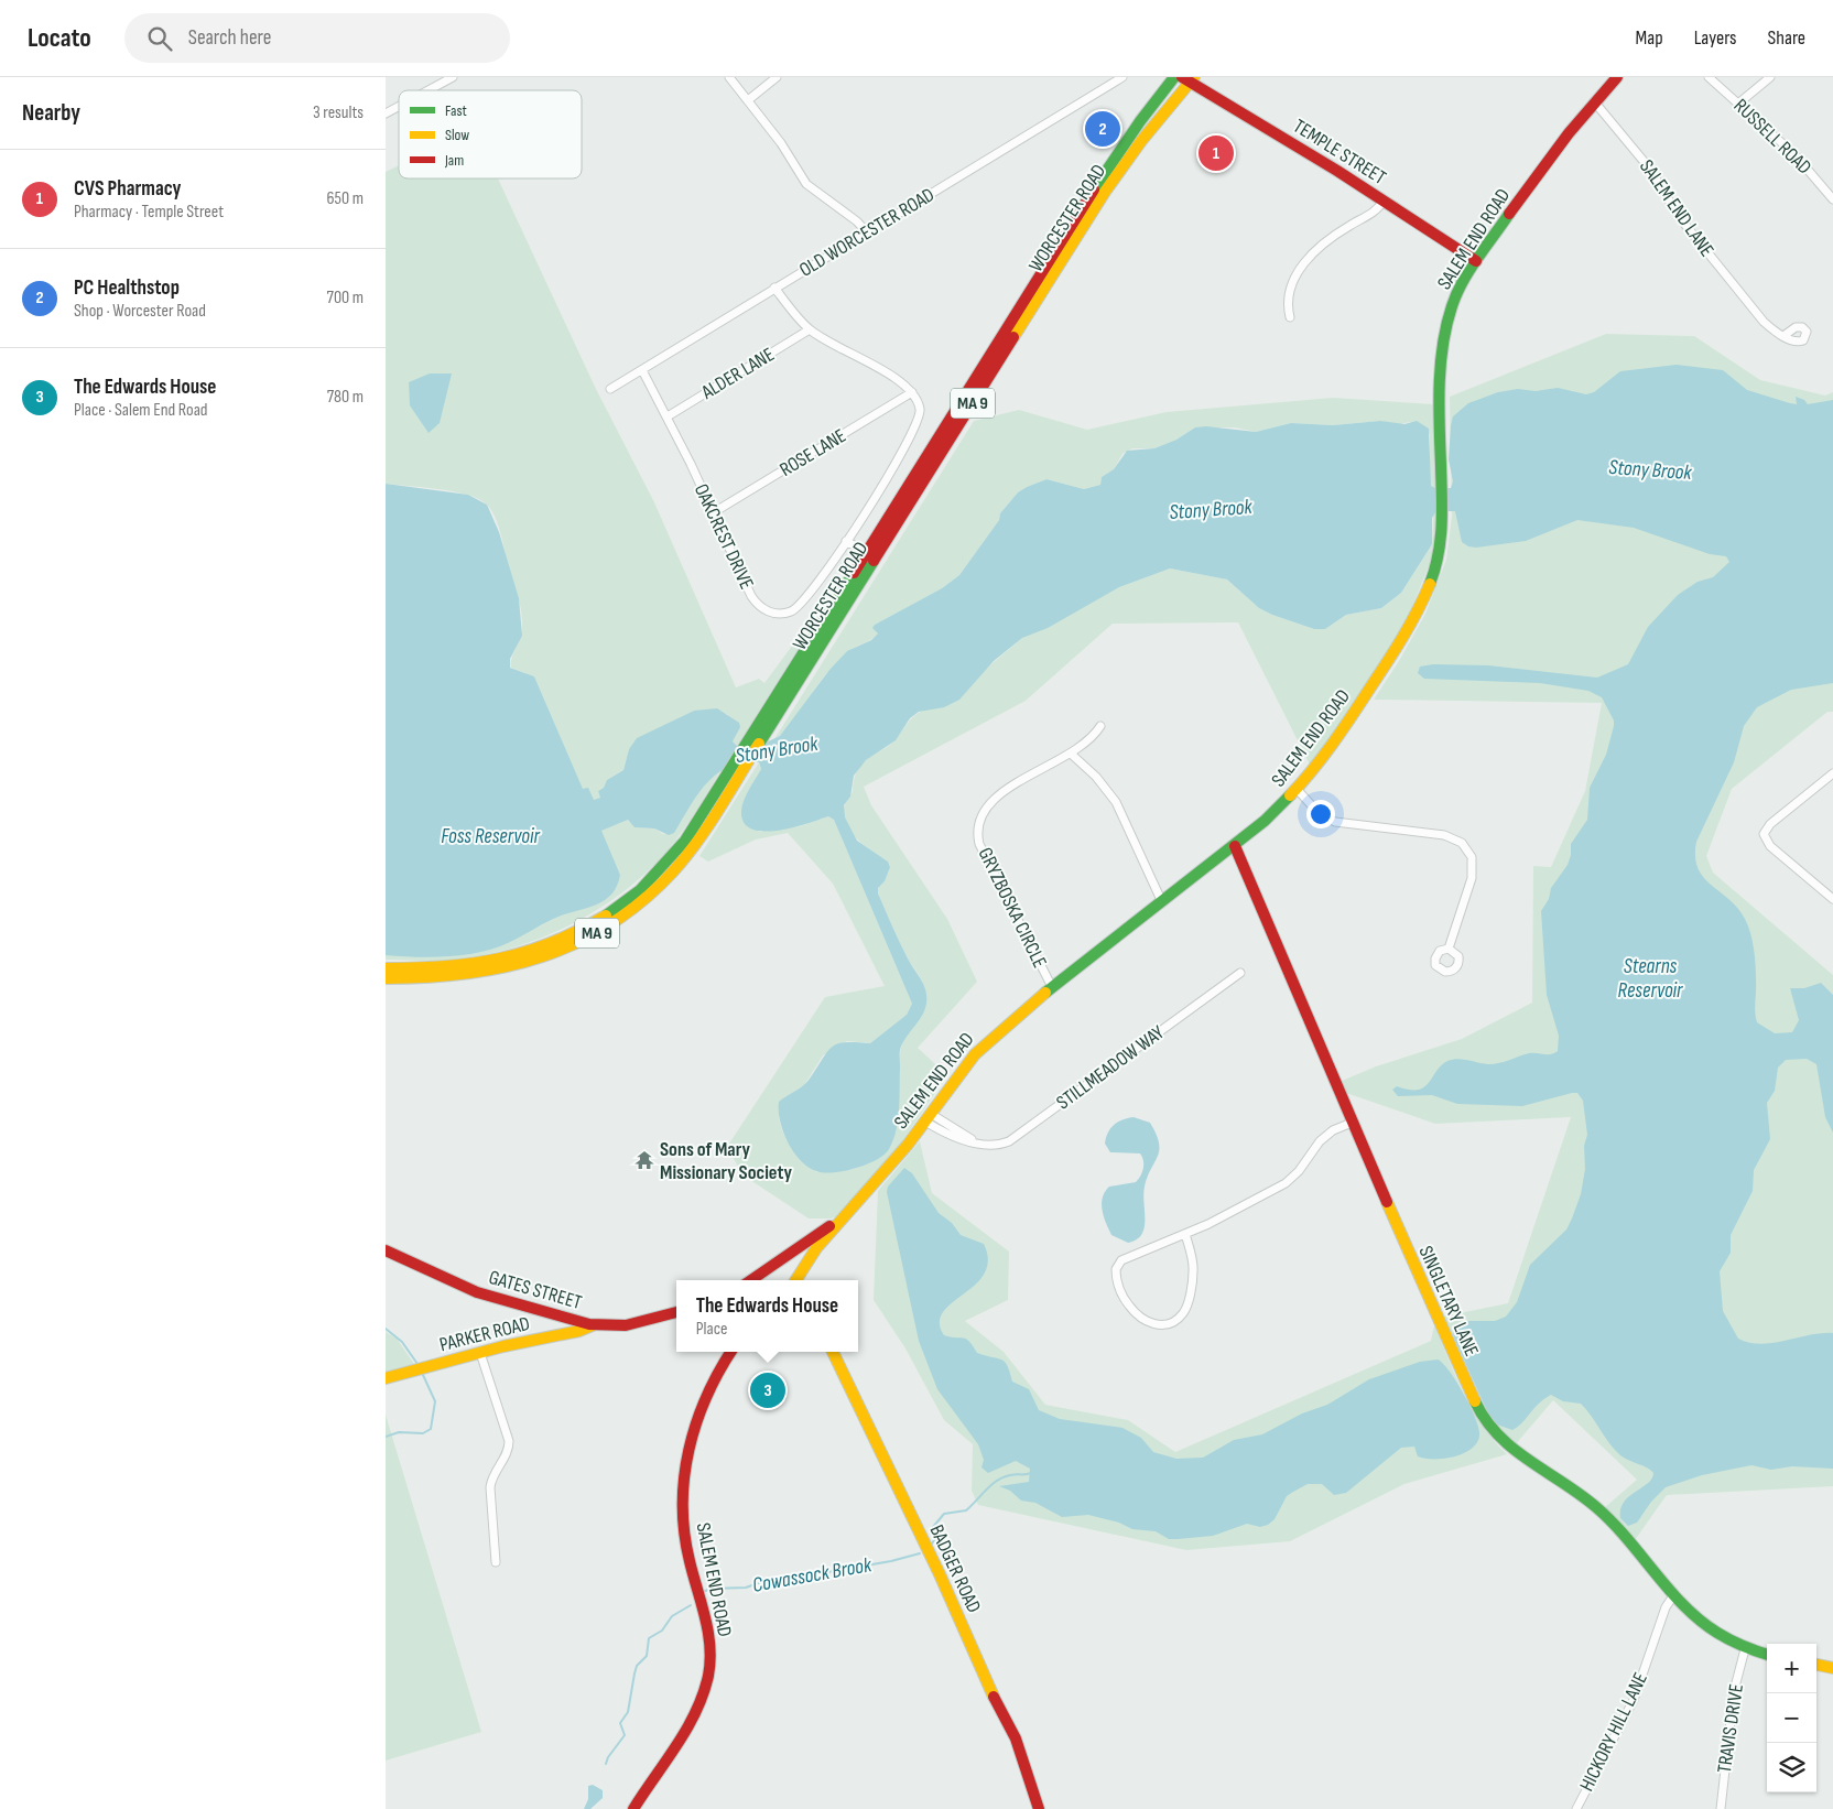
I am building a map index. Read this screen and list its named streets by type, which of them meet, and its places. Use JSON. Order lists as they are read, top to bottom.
{
  "streets": {
    "main road": [
      "TEMPLE STREET",
      "WORCESTER ROAD",
      "SALEM END ROAD",
      "MA 9",
      "GATES STREET",
      "SINGLETARY LANE",
      "PARKER ROAD",
      "BADGER ROAD"
    ],
    "street": [
      "RUSSELL ROAD",
      "SALEM END LANE",
      "OLD WORCESTER ROAD",
      "ALDER LANE",
      "ROSE LANE",
      "OAKCREST DRIVE",
      "GRYZBOSKA CIRCLE",
      "STILLMEADOW WAY",
      "TRAVIS DRIVE",
      "HICKORY HILL LANE"
    ]
  },
  "crossings": [
    ["TEMPLE STREET", "WORCESTER ROAD"],
    ["TEMPLE STREET", "SALEM END ROAD"],
    ["SALEM END LANE", "SALEM END ROAD"],
    ["OLD WORCESTER ROAD", "OAKCREST DRIVE"],
    ["SALEM END ROAD", "GRYZBOSKA CIRCLE"],
    ["SALEM END ROAD", "STILLMEADOW WAY"],
    ["SALEM END ROAD", "SINGLETARY LANE"],
    ["ALDER LANE", "OAKCREST DRIVE"],
    ["ROSE LANE", "OAKCREST DRIVE"],
    ["GATES STREET", "PARKER ROAD"],
    ["SINGLETARY LANE", "TRAVIS DRIVE"],
    ["SINGLETARY LANE", "HICKORY HILL LANE"]
  ],
  "water": [
    "Stony Brook",
    "Foss Reservoir",
    "Stearns Reservoir",
    "Cowassock Brook"
  ],
  "places": {
    "temple": ["Sons of Mary Missionary Society"]
  },
  "legend": ["Fast", "Slow", "Jam"],
  "page": {
    "header": "Locato",
    "search": "Search here",
    "nav": ["Map", "Layers", "Share"],
    "heading": ["Nearby", "3 results"],
    "pins": ["2", "1", "3"],
    "list": [
      {
        "mark": "1",
        "name": "CVS Pharmacy",
        "note": "Pharmacy · Temple Street",
        "value": "650 m"
      },
      {
        "mark": "2",
        "name": "PC Healthstop",
        "note": "Shop · Worcester Road",
        "value": "700 m"
      },
      {
        "mark": "3",
        "name": "The Edwards House",
        "note": "Place · Salem End Road",
        "value": "780 m"
      }
    ],
    "popup": ["The Edwards House", "Place"],
    "map_buttons": ["+", "−"]
  }
}
